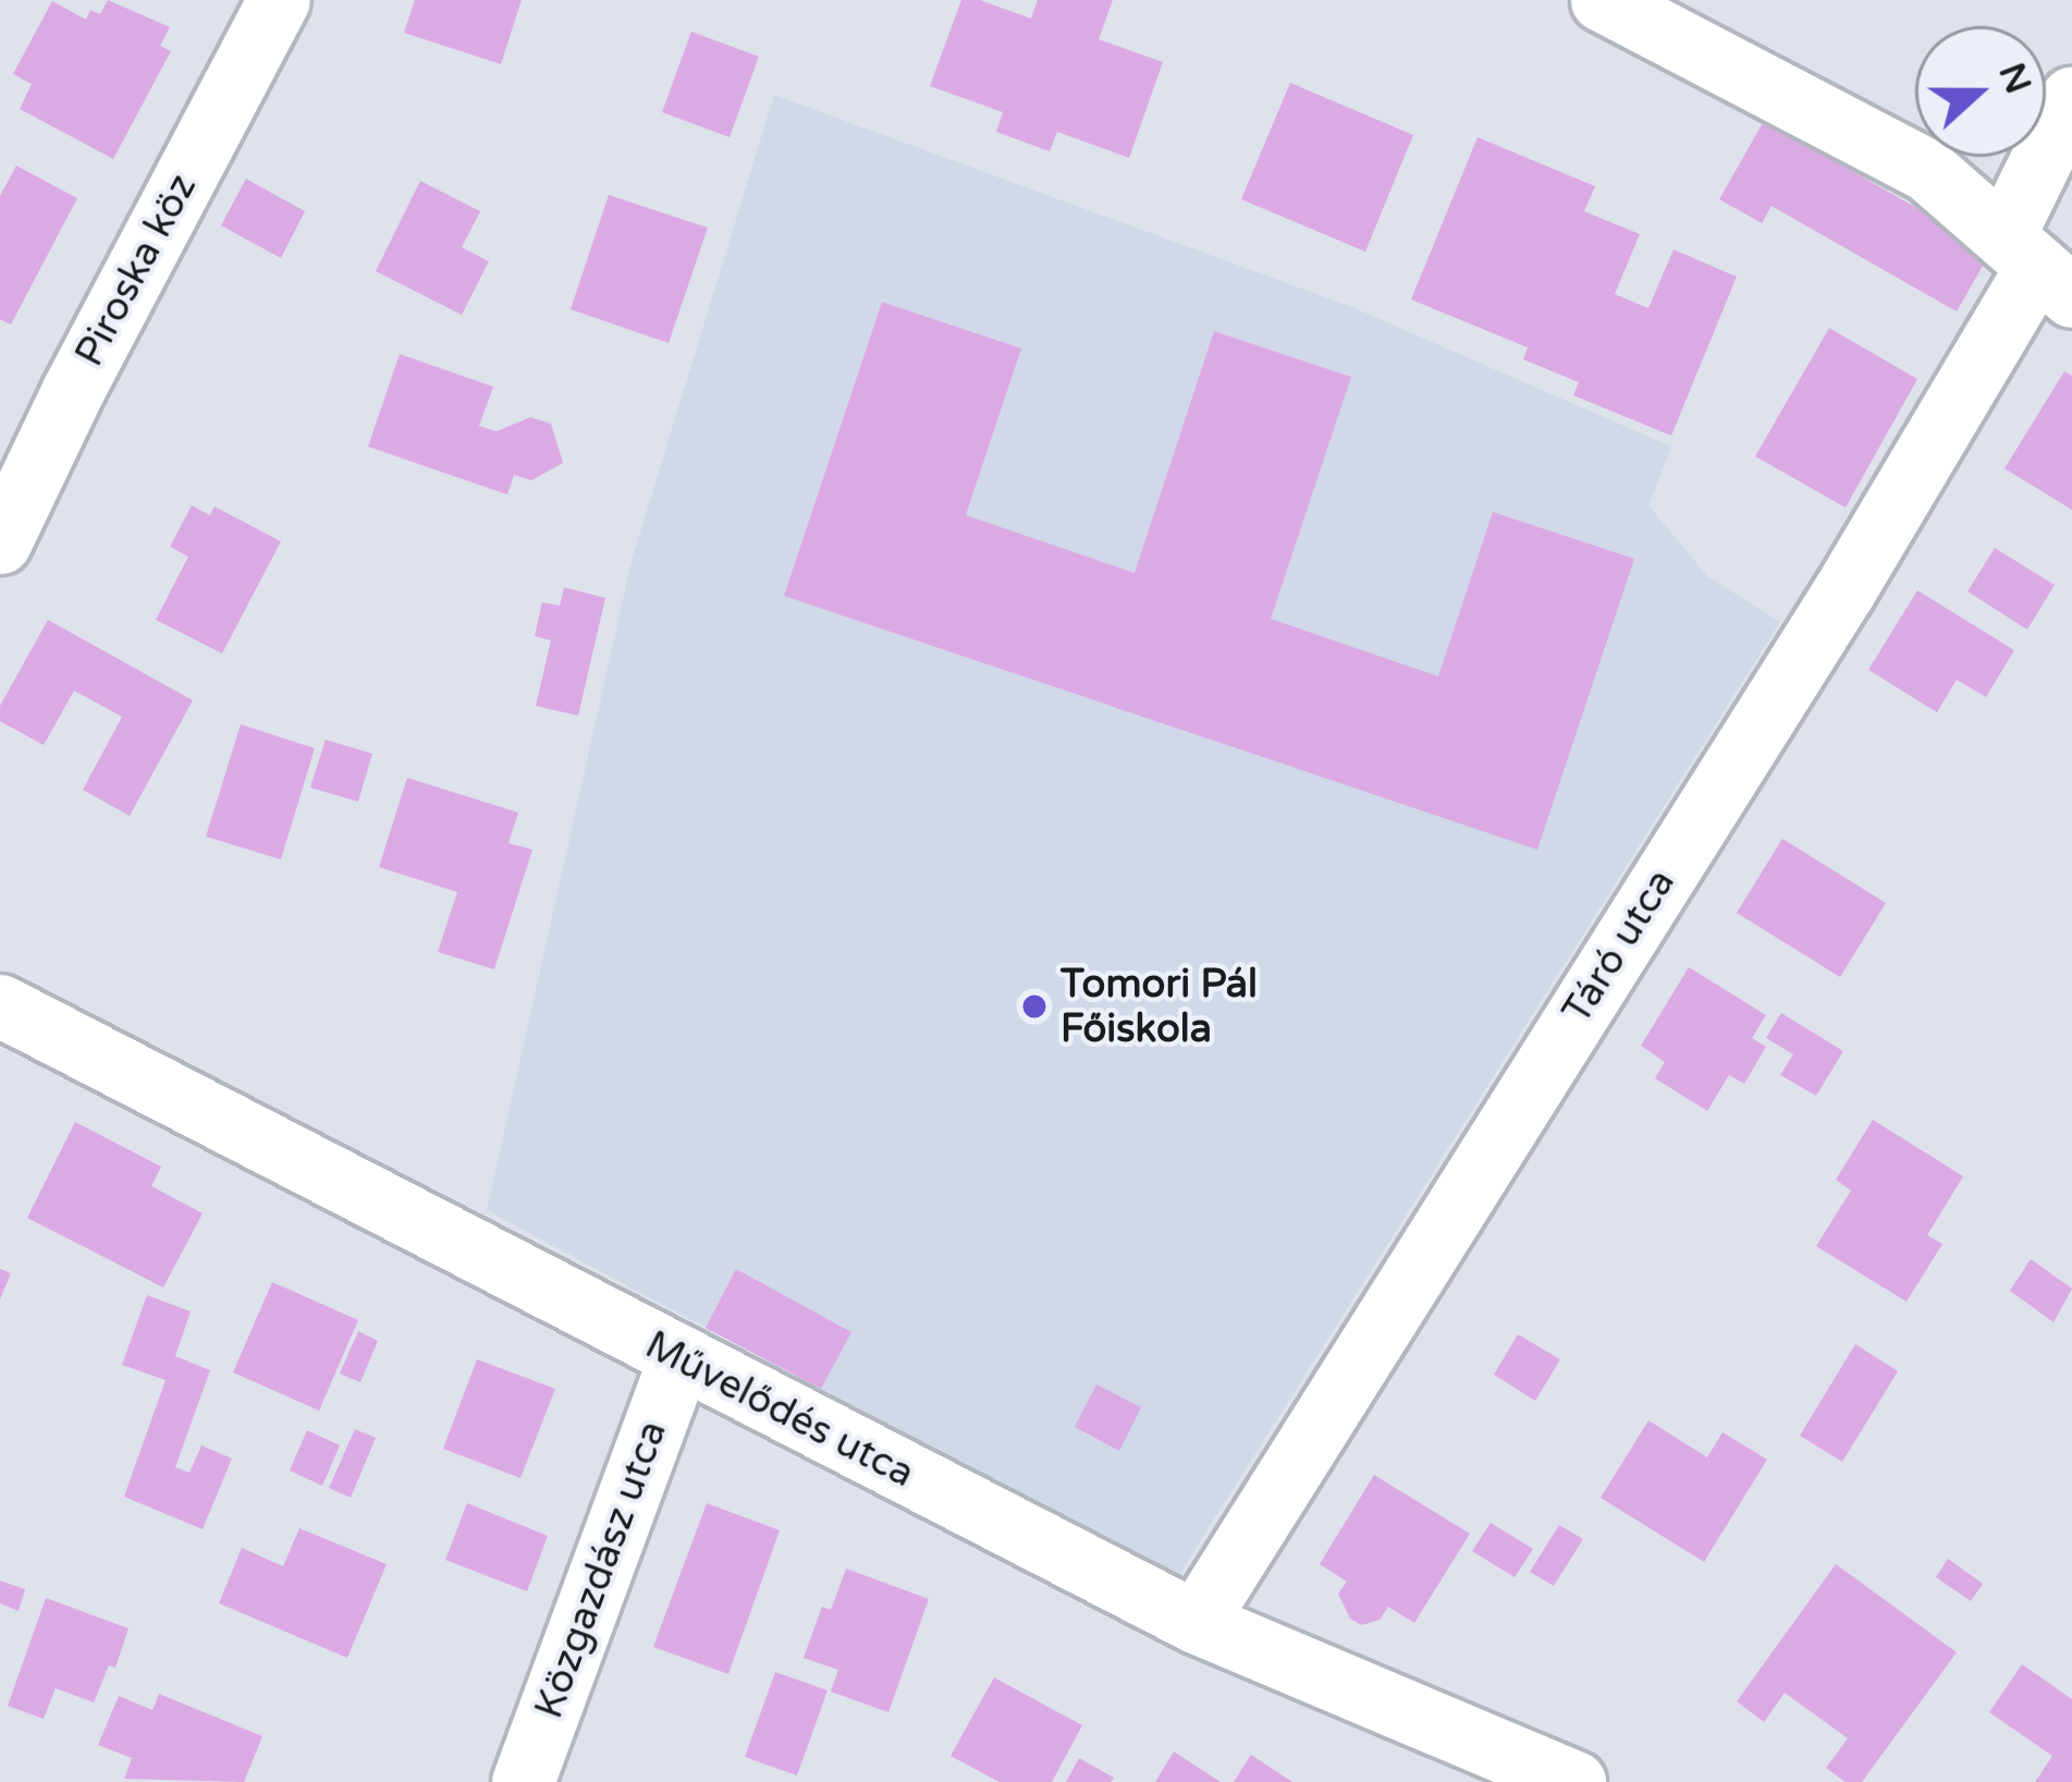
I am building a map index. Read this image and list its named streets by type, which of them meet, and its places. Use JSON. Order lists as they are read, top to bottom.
{
  "streets": {
    "street": [
      "Piroska köz",
      "Táró utca",
      "Művelődés utca",
      "Közgazdász utca"
    ]
  },
  "crossings": [
    ["Táró utca", "Művelődés utca"],
    ["Művelődés utca", "Közgazdász utca"]
  ],
  "places": ["Tomori Pál Főiskola"],
  "north": "right"
}
